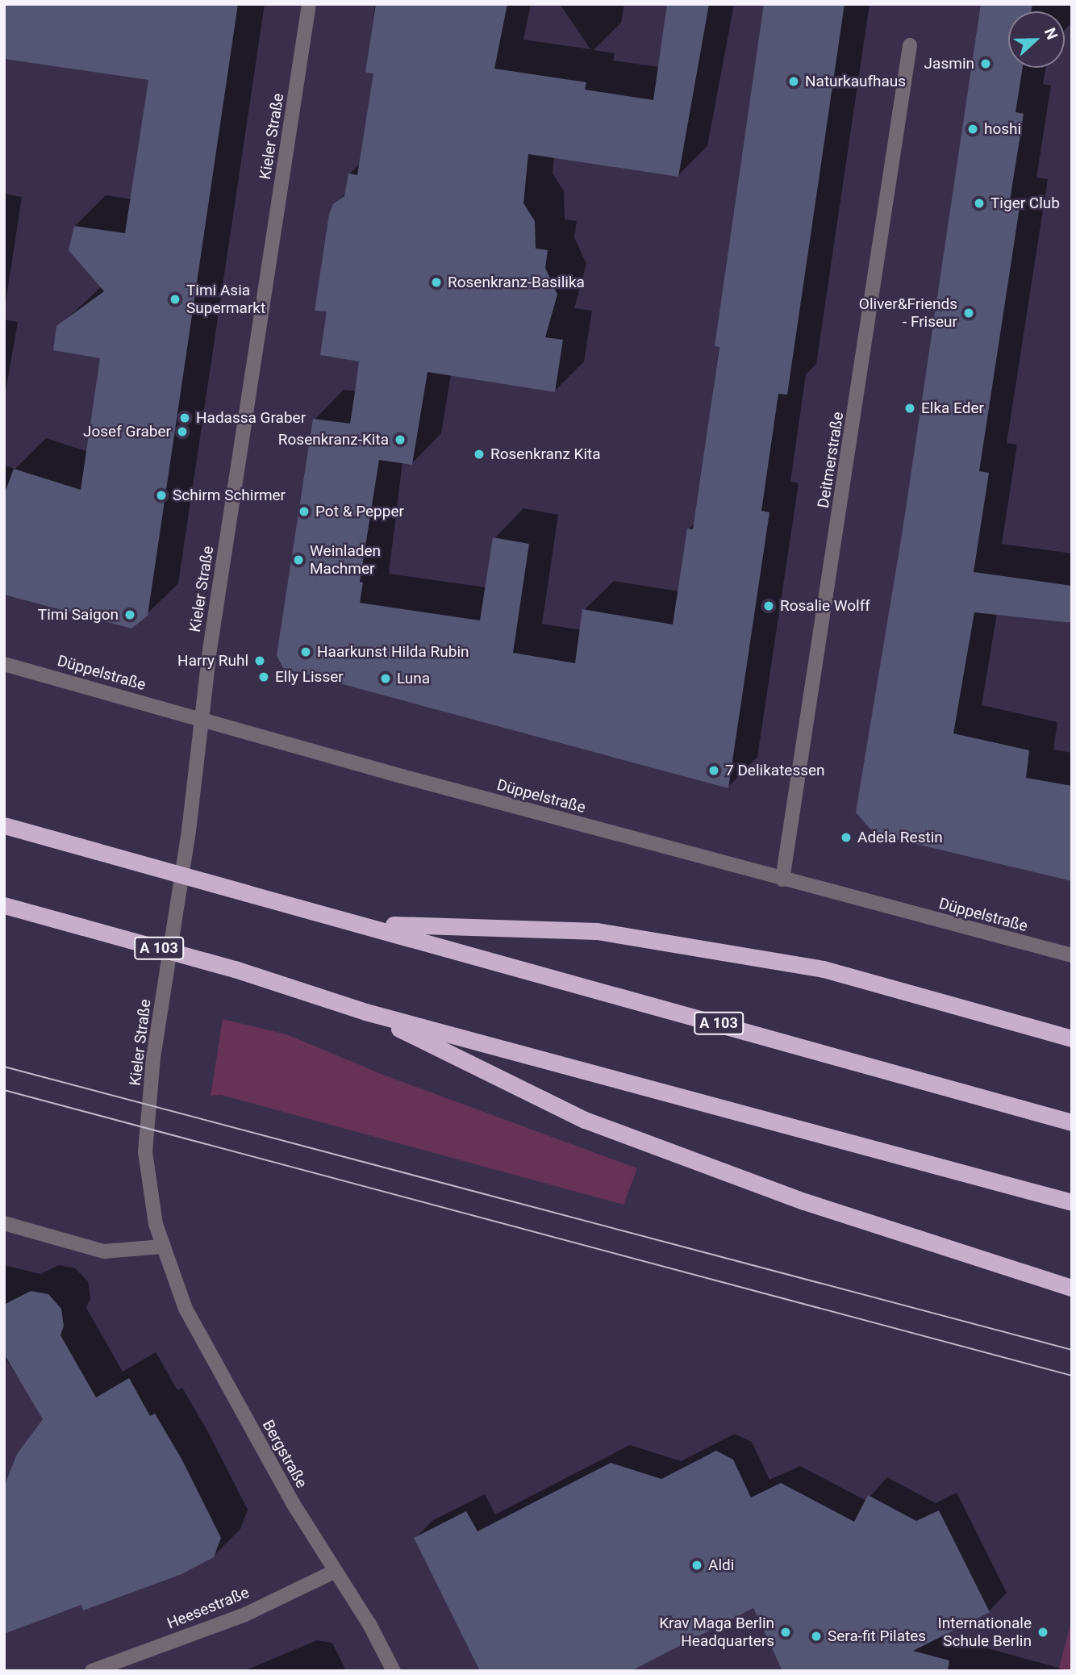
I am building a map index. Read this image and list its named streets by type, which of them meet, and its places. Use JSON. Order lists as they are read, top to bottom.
{
  "streets": {
    "highway": ["A 103"],
    "street": [
      "Kieler Straße",
      "Deitmerstraße",
      "Düppelstraße",
      "Bergstraße",
      "Heesestraße"
    ]
  },
  "crossings": [
    ["Kieler Straße", "Düppelstraße"],
    ["Kieler Straße", "Bergstraße"],
    ["Deitmerstraße", "Düppelstraße"],
    ["Bergstraße", "Heesestraße"]
  ],
  "places": [
    "Jasmin",
    "Naturkaufhaus",
    "hoshi",
    "Tiger Club",
    "Rosenkranz-Basilika",
    "Timi Asia Supermarkt",
    "Oliver&Friends - Friseur",
    "Elka Eder",
    "Hadassa Graber",
    "Josef Graber",
    "Rosenkranz-Kita",
    "Rosenkranz Kita",
    "Schirm Schirmer",
    "Pot & Pepper",
    "Weinladen Machmer",
    "Rosalie Wolff",
    "Timi Saigon",
    "Haarkunst Hilda Rubin",
    "Harry Ruhl",
    "Elly Lisser",
    "Luna",
    "7 Delikatessen",
    "Adela Restin",
    "Aldi",
    "Krav Maga Berlin Headquarters",
    "Internationale Schule Berlin",
    "Sera-fit Pilates"
  ],
  "north": "right"
}
